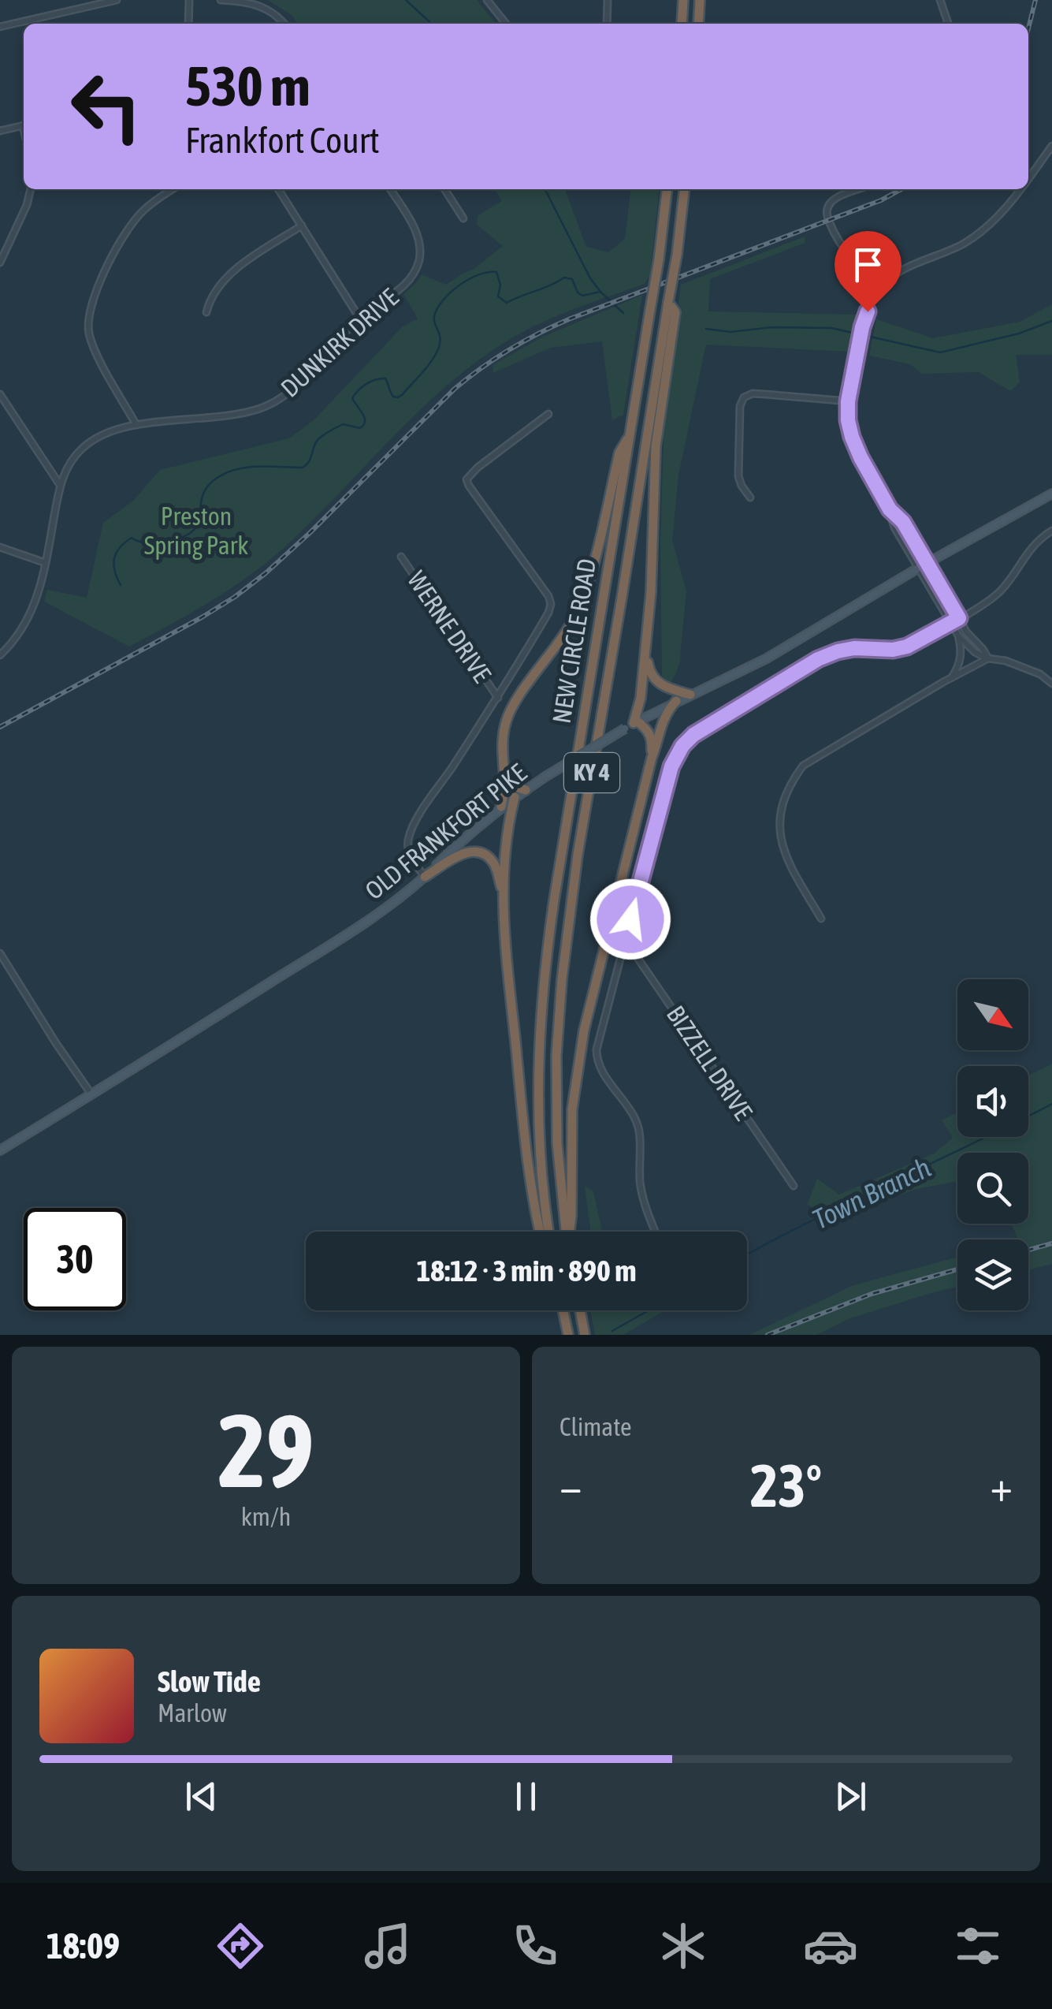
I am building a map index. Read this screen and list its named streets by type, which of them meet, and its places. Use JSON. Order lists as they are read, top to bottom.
{
  "streets": {
    "highway": ["NEW CIRCLE ROAD", "KY 4"],
    "main road": ["OLD FRANKFORT PIKE"],
    "street": ["DUNKIRK DRIVE", "WERNE DRIVE", "BIZZELL DRIVE"]
  },
  "water": ["Town Branch"],
  "parks": ["Preston Spring Park"],
  "north": "bottom right",
  "page": {
    "turn": ["530 m", "Frankfort Court"],
    "limit": "30",
    "trip": "18:12 · 3 min · 890 m",
    "tile": [
      ["29", "km/h"],
      "Climate"
    ],
    "heat": ["−", "23°", "+"],
    "song": ["Slow Tide", "Marlow"],
    "tabs": "18:09"
  }
}
